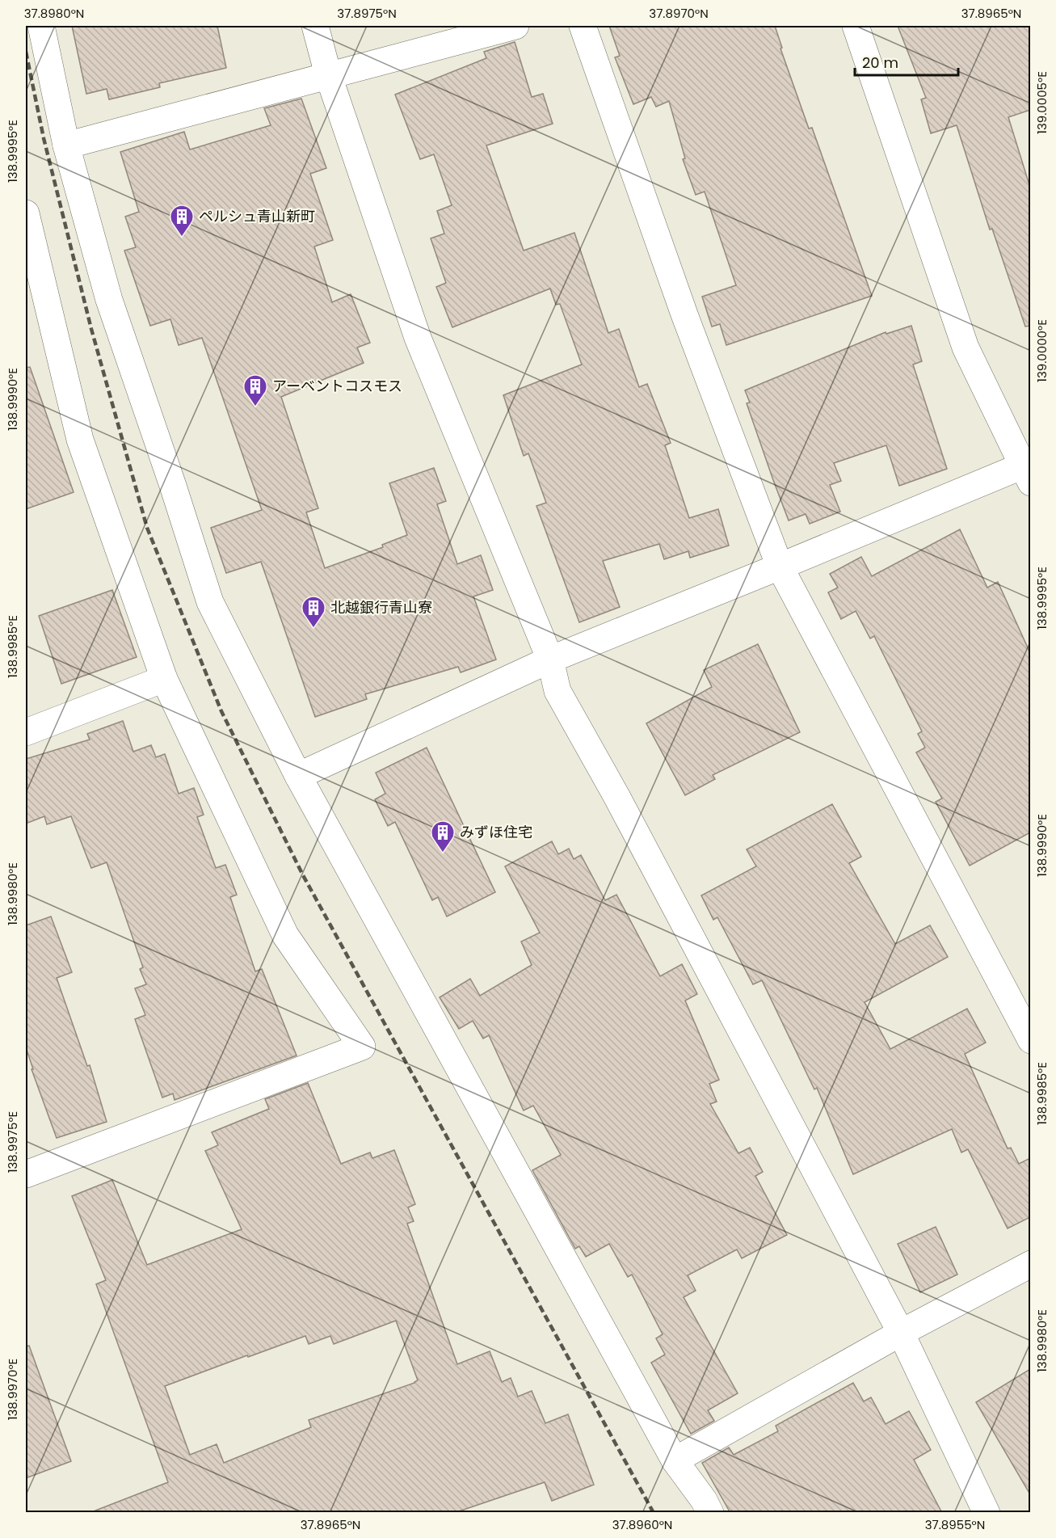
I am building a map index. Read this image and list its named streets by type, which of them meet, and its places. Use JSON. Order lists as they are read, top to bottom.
{
  "places": {
    "building": [
      "ペルシュ青山新町",
      "アーベントコスモス",
      "北越銀行青山寮",
      "みずほ住宅"
    ]
  },
  "scale_bar": "20 m",
  "coordinates": [
    "37.8980°N",
    "37.8975°N",
    "37.8970°N",
    "37.8965°N",
    "139.0005°E",
    "138.9995°E",
    "139.0000°E",
    "138.9990°E",
    "138.9985°E",
    "138.9980°E",
    "138.9975°E",
    "138.9970°E",
    "37.8960°N",
    "37.8955°N"
  ]
}
